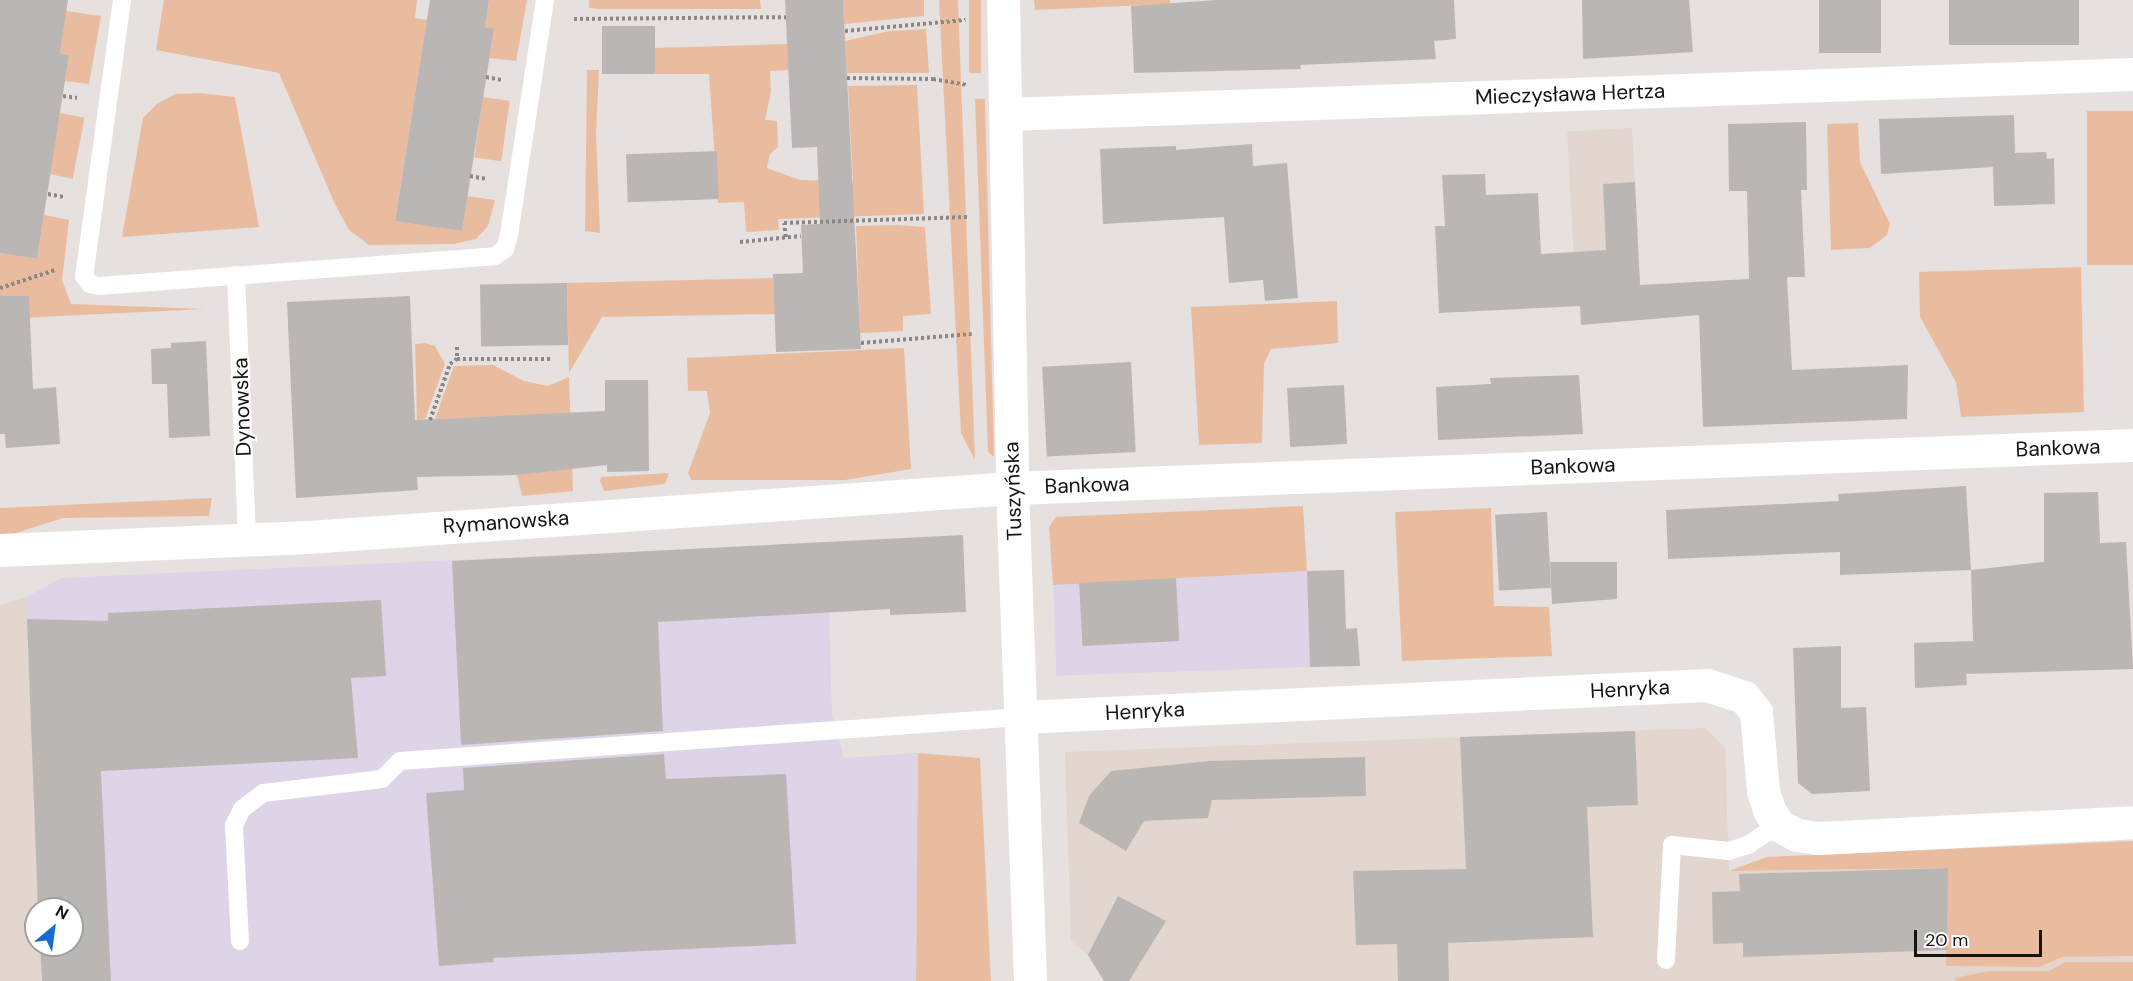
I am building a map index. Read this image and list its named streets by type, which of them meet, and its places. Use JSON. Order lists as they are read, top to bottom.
{
  "streets": {
    "street": [
      "Mieczysława Hertza",
      "Bankowa",
      "Tuszyńska",
      "Rymanowska",
      "Henryka"
    ],
    "lane": ["Dynowska"]
  },
  "crossings": [
    ["Mieczysława Hertza", "Tuszyńska"],
    ["Dynowska", "Rymanowska"],
    ["Bankowa", "Tuszyńska"],
    ["Bankowa", "Rymanowska"],
    ["Tuszyńska", "Rymanowska"],
    ["Tuszyńska", "Henryka"]
  ],
  "scale_bar": "20 m",
  "north": "top right"
}
